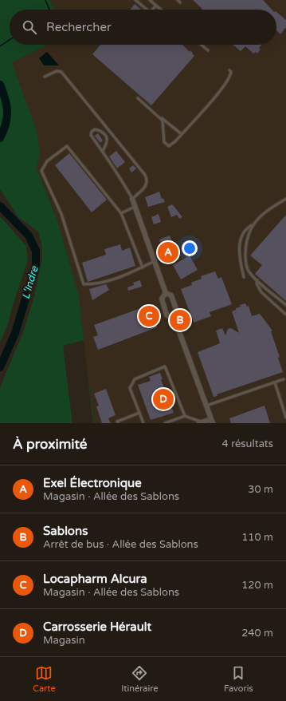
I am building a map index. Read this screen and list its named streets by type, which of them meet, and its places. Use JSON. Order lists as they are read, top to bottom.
{
  "water": ["L'Indre"],
  "page": {
    "search": "Rechercher",
    "pins": [
      "A",
      "C",
      "B",
      "D"
    ],
    "heading": ["À proximité", "4 résultats"],
    "list": [
      {
        "mark": "A",
        "name": "Exel Électronique",
        "note": "Magasin · Allée des Sablons",
        "value": "30 m"
      },
      {
        "mark": "B",
        "name": "Sablons",
        "note": "Arrêt de bus · Allée des Sablons",
        "value": "110 m"
      },
      {
        "mark": "C",
        "name": "Locapharm Alcura",
        "note": "Magasin · Allée des Sablons",
        "value": "120 m"
      },
      {
        "mark": "D",
        "name": "Carrosserie Hérault",
        "note": "Magasin",
        "value": "240 m"
      }
    ],
    "nav": ["Carte", "Itinéraire", "Favoris"]
  }
}
